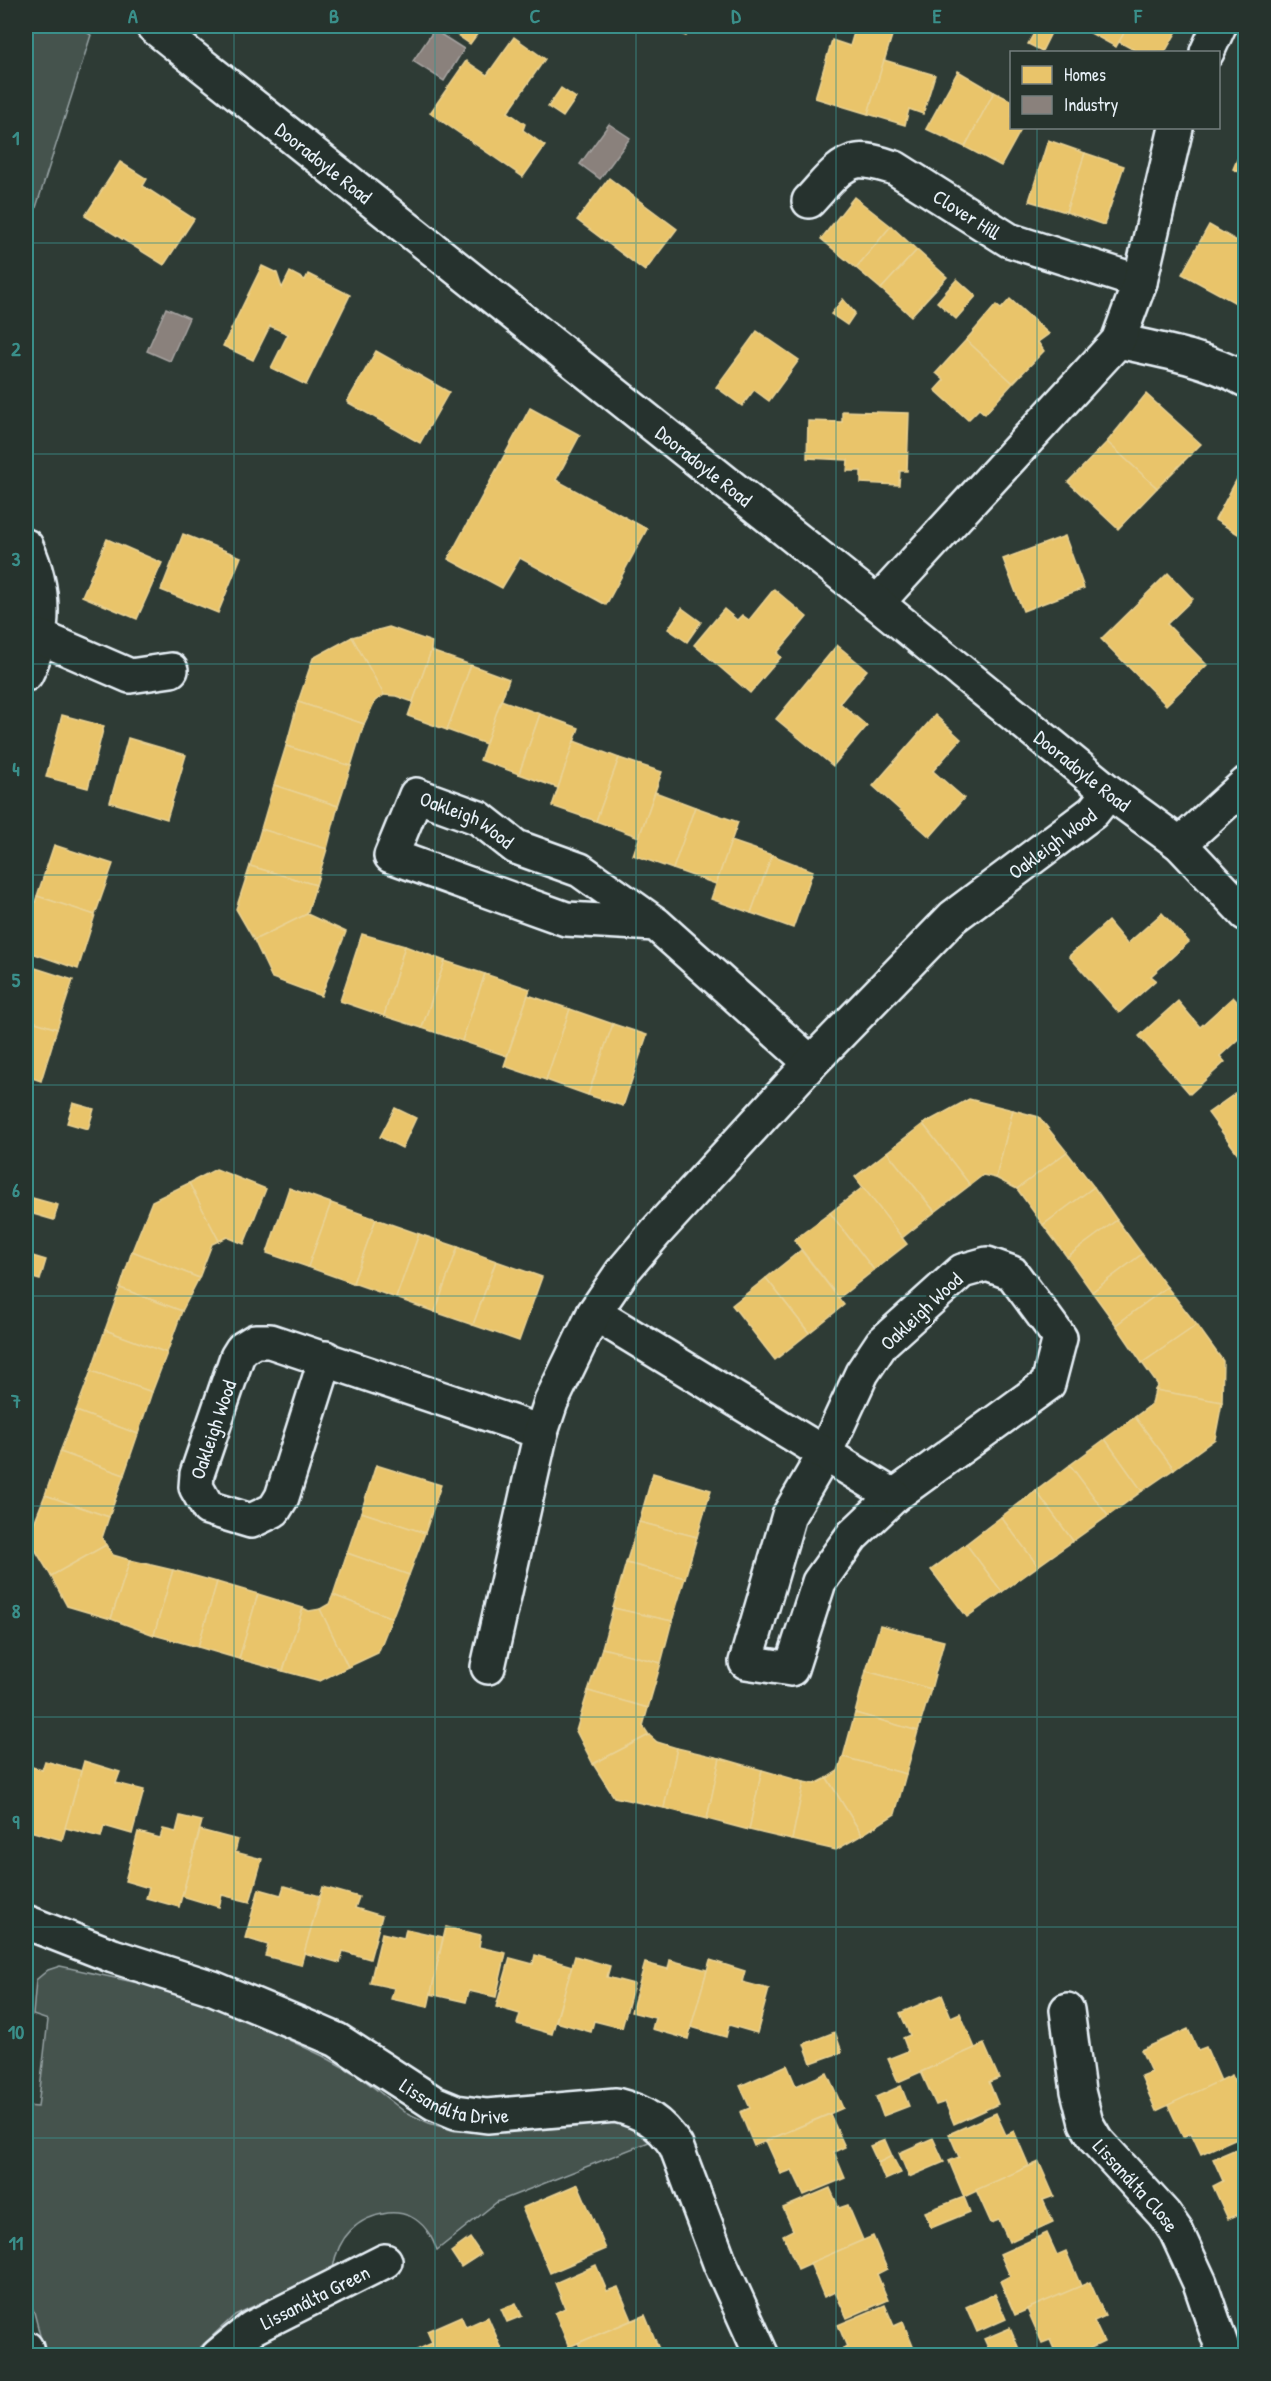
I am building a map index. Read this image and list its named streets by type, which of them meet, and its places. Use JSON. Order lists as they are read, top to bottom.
{
  "streets": {
    "street": [
      "Dooradoyle Road",
      "Clover Hill",
      "Oakleigh Wood",
      "Lissanálta Drive",
      "Lissanálta Close",
      "Lissanálta Green"
    ]
  },
  "crossings": [
    ["Dooradoyle Road", "Oakleigh Wood"]
  ],
  "legend": ["Homes", "Industry"],
  "grid": {
    "columns": [
      "A",
      "B",
      "C",
      "D",
      "E",
      "F"
    ],
    "rows": [
      "1",
      "2",
      "3",
      "4",
      "5",
      "6",
      "7",
      "8",
      "9",
      "10",
      "11"
    ]
  }
}
